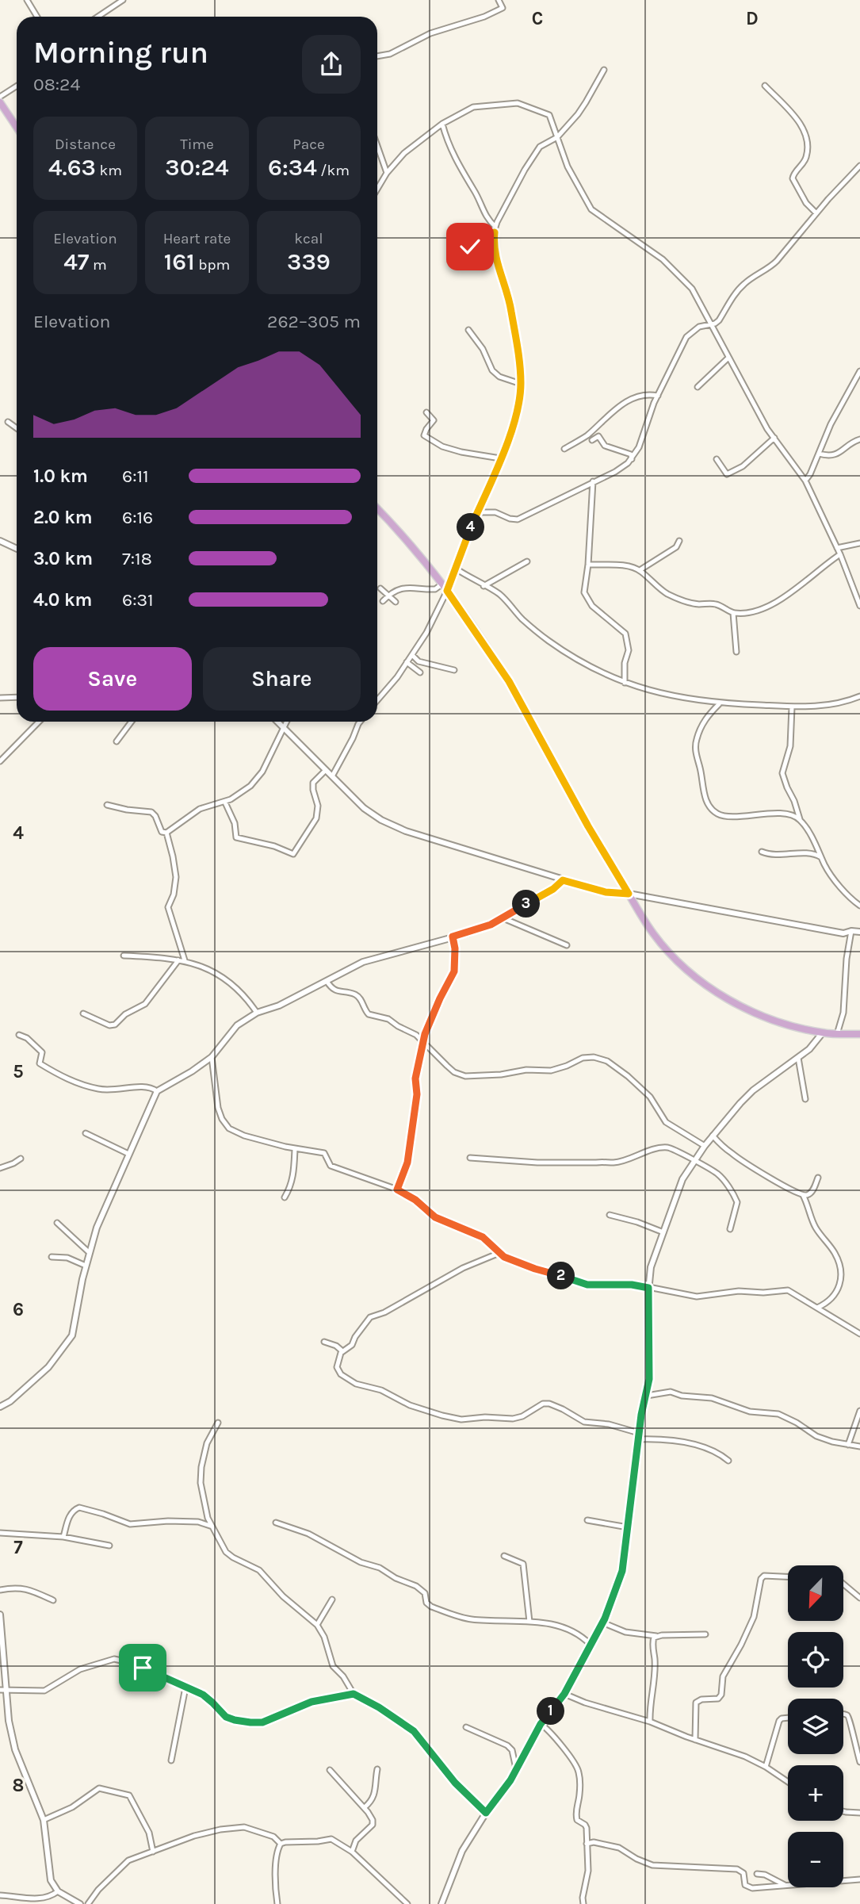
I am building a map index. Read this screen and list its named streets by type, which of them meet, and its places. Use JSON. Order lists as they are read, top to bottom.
{
  "north": "bottom left",
  "page": {
    "heading": ["Morning run", "08:24"],
    "stats": [
      ["Distance", "4.63 km"],
      ["Time", "30:24"],
      ["Pace", "6:34 /km"],
      ["Elevation", "47 m"],
      ["Heart rate", "161 bpm"],
      ["kcal", "339"]
    ],
    "chart": ["Elevation", "262–305 m"],
    "list": [
      {
        "name": "1.0 km",
        "note": "6:11"
      },
      {
        "name": "2.0 km",
        "note": "6:16"
      },
      {
        "name": "3.0 km",
        "note": "7:18"
      },
      {
        "name": "4.0 km",
        "note": "6:31"
      }
    ],
    "pins": [
      "4",
      "3",
      "2",
      "1"
    ],
    "buttons": ["Save", "Share"],
    "map_buttons": ["+", "−"]
  },
  "grid": {
    "columns": ["C", "D"],
    "rows": [
      "4",
      "5",
      "6",
      "7",
      "8"
    ]
  }
}
